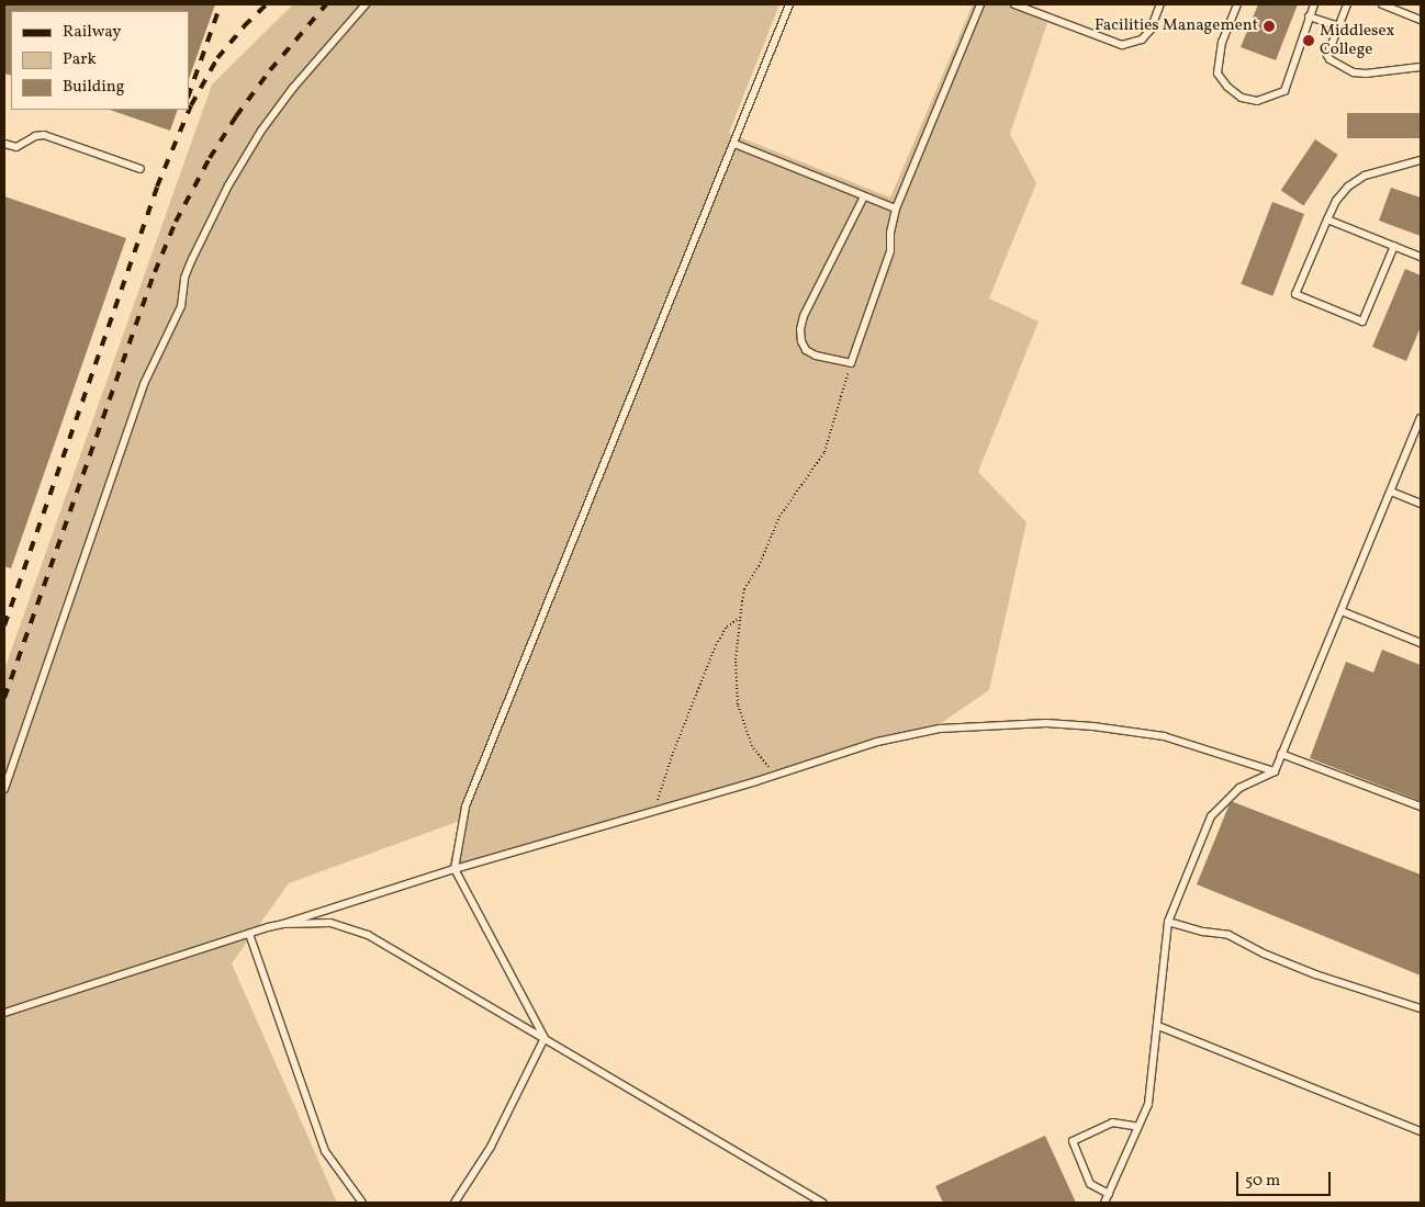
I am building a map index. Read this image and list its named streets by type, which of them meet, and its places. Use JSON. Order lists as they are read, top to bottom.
{
  "places": ["Facilities Management", "Middlesex College"],
  "legend": ["Railway", "Park", "Building"],
  "scale_bar": "50 m"
}
